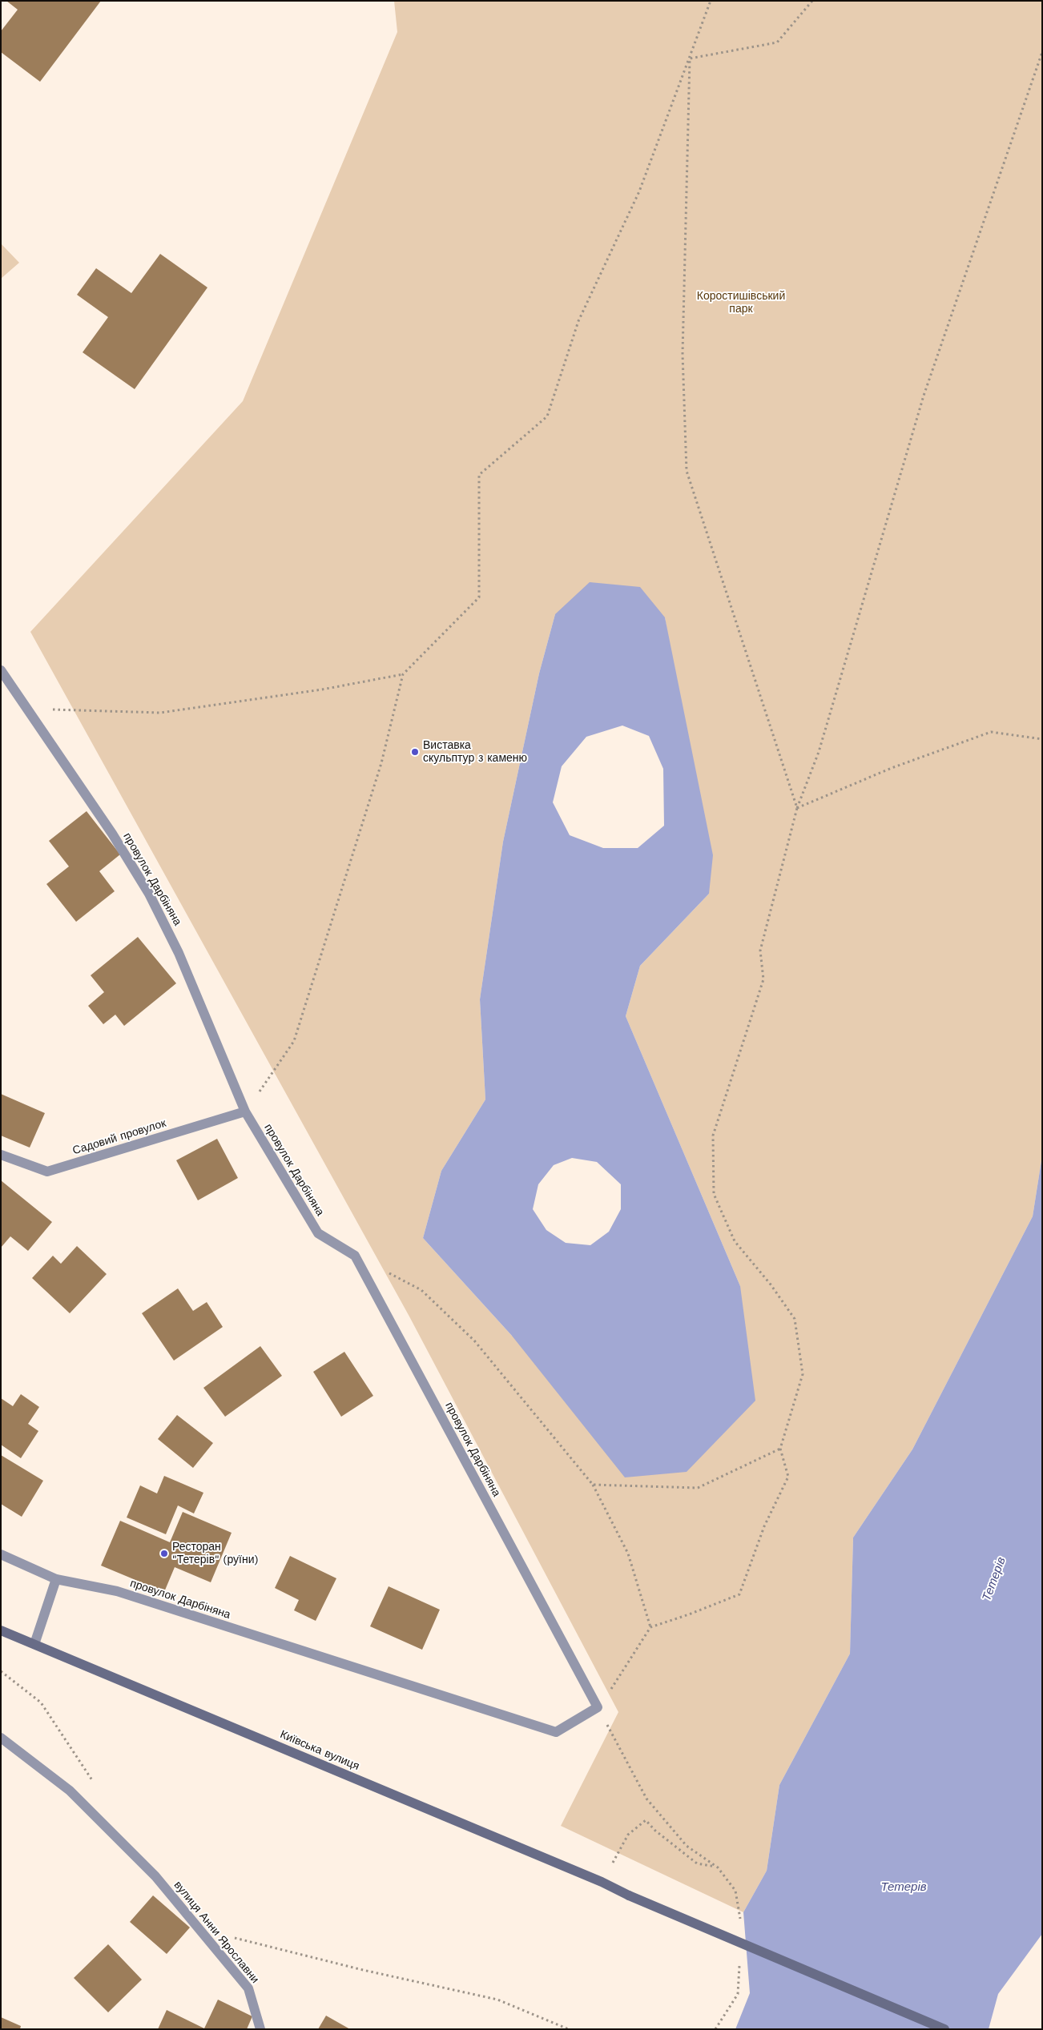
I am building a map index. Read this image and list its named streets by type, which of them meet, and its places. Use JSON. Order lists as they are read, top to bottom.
{
  "streets": {
    "main road": ["Київська вулиця"],
    "street": ["провулок Дарбіняна", "Садовий провулок", "вулиця Анни Ярославни"]
  },
  "crossings": [
    ["провулок Дарбіняна", "Садовий провулок"]
  ],
  "water": ["Тетерів"],
  "parks": ["Коростишівський парк"],
  "places": ["Виставка скульптур з каменю", "Ресторан \"Тетерів\" (руїни)"]
}
